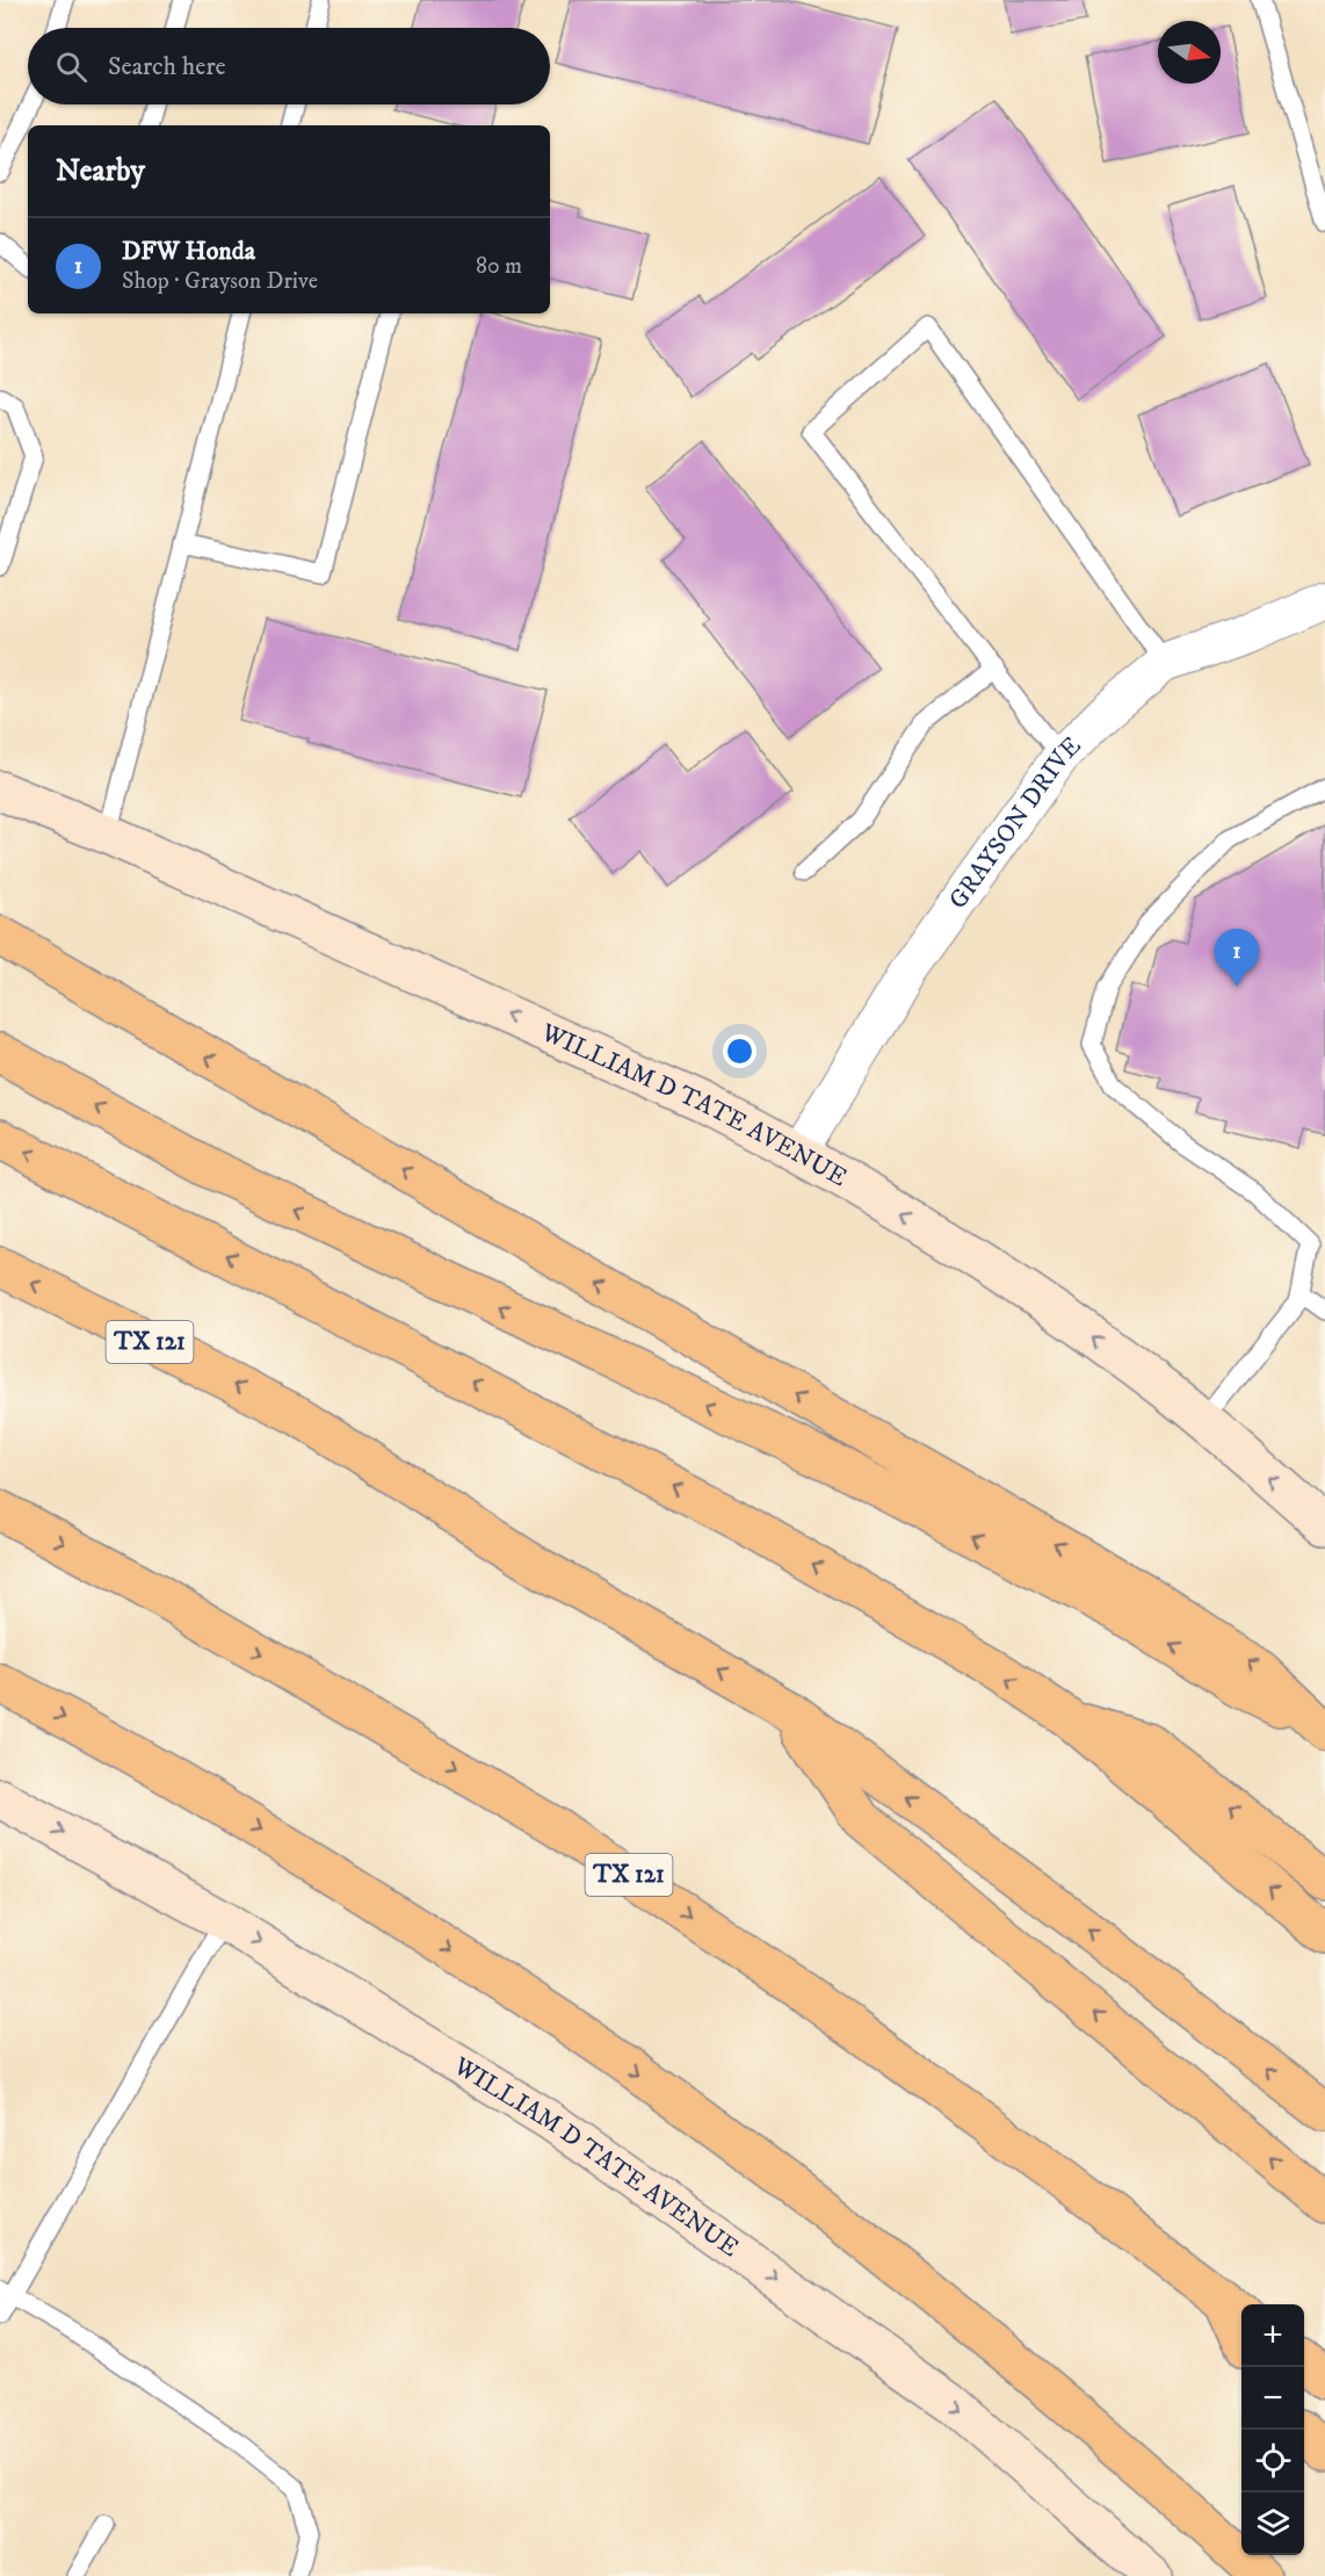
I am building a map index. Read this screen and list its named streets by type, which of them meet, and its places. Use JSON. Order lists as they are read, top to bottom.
{
  "streets": {
    "highway": ["TX 121"],
    "main road": ["WILLIAM D TATE AVENUE"],
    "street": ["GRAYSON DRIVE"]
  },
  "crossings": [
    ["GRAYSON DRIVE", "WILLIAM D TATE AVENUE"]
  ],
  "north": "right",
  "page": {
    "search": "Search here",
    "heading": "Nearby",
    "list": [
      {
        "mark": "1",
        "name": "DFW Honda",
        "note": "Shop · Grayson Drive",
        "value": "80 m"
      }
    ],
    "pins": "1",
    "map_buttons": ["+", "−"]
  }
}
